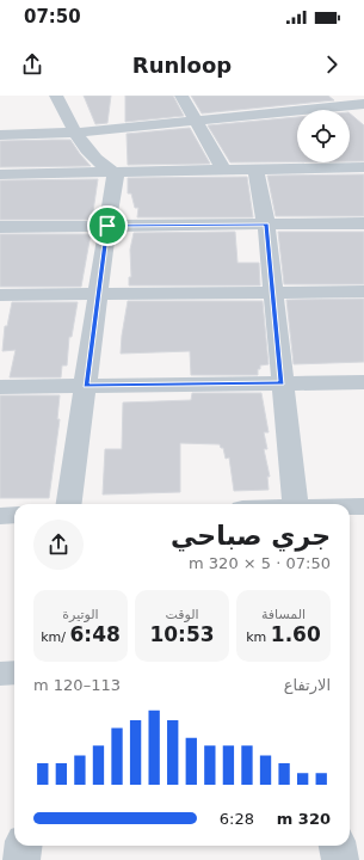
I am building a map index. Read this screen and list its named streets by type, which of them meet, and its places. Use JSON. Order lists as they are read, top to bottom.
{
  "page": {
    "status": "07:50",
    "header": "Runloop",
    "heading": ["جري صباحي", "07:50 · 5 × 320 m"],
    "stats": [
      ["المسافة", "1.60 km"],
      ["الوقت", "10:53"],
      ["الوتيرة", "6:48 /km"]
    ],
    "chart": ["الارتفاع", "113–120 m"],
    "list": [
      {
        "name": "320 m",
        "note": "6:28"
      }
    ]
  }
}
